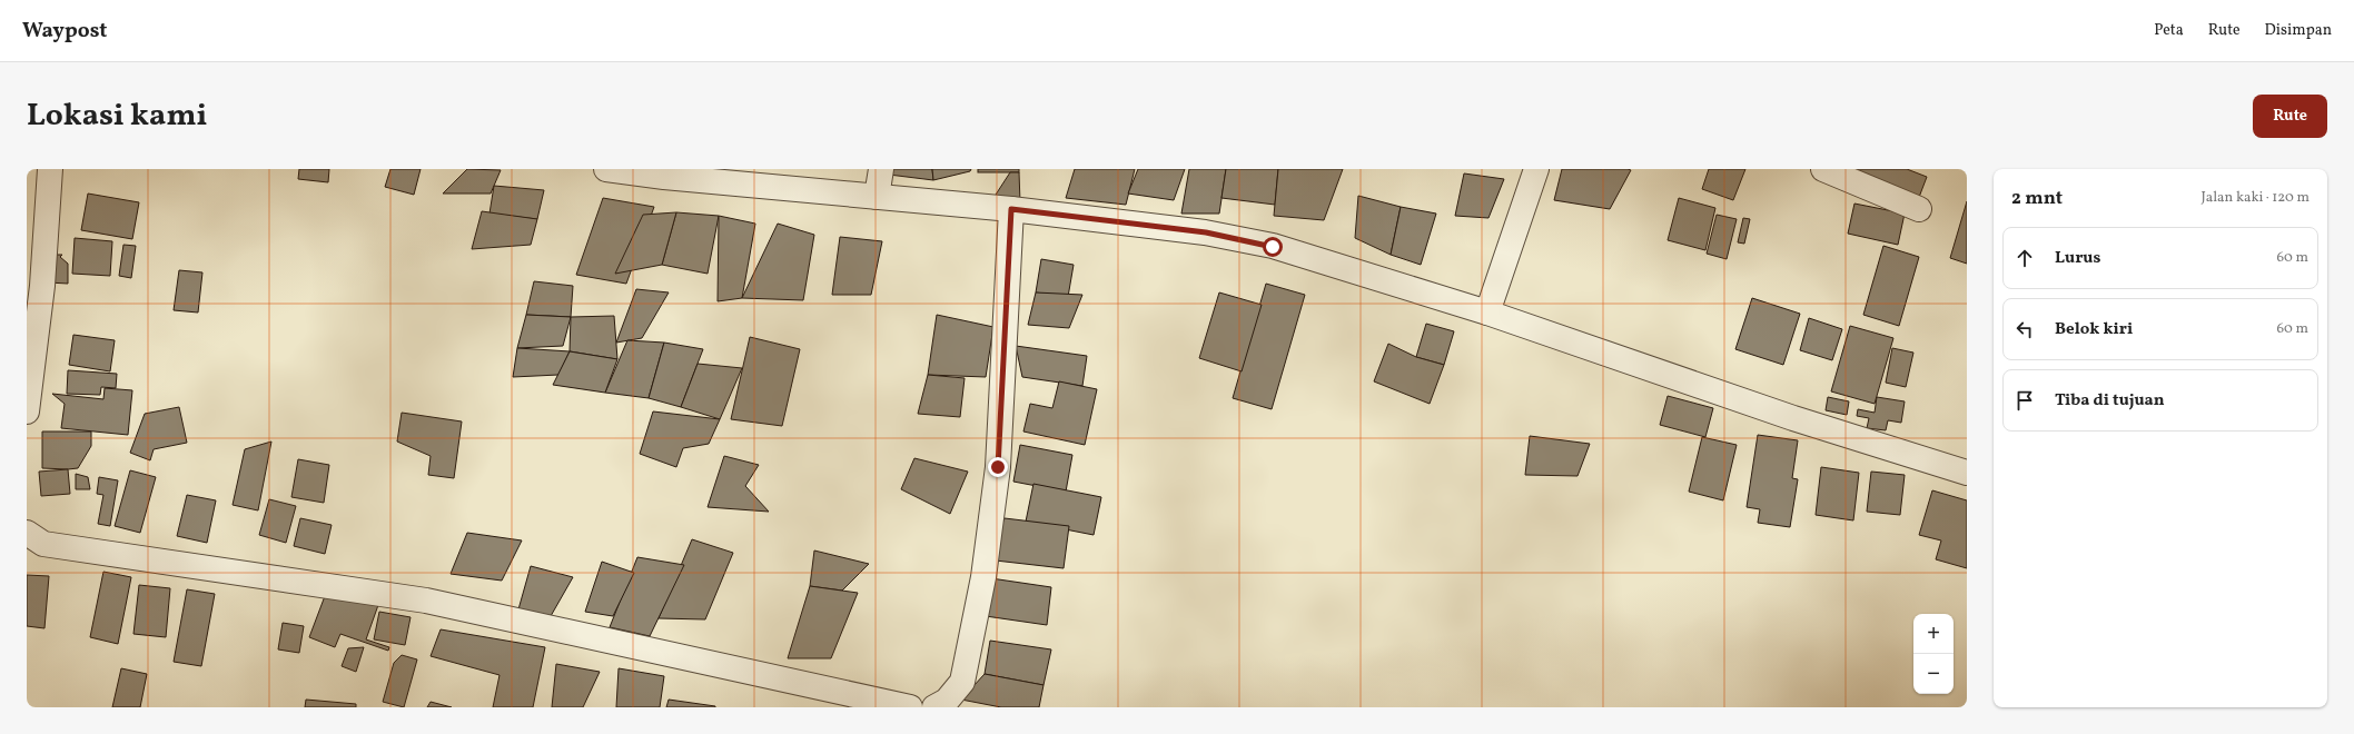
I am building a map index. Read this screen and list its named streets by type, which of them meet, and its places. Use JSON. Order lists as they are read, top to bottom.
{
  "page": {
    "header": "Waypost",
    "nav": ["Peta", "Rute", "Disimpan"],
    "title": "Lokasi kami",
    "buttons": "Rute",
    "heading": ["2 mnt", "Jalan kaki · 120 m"],
    "list": [
      ["Lurus", "60 m"],
      ["Belok kiri", "60 m"],
      "Tiba di tujuan"
    ],
    "map_buttons": ["+", "−"]
  }
}
